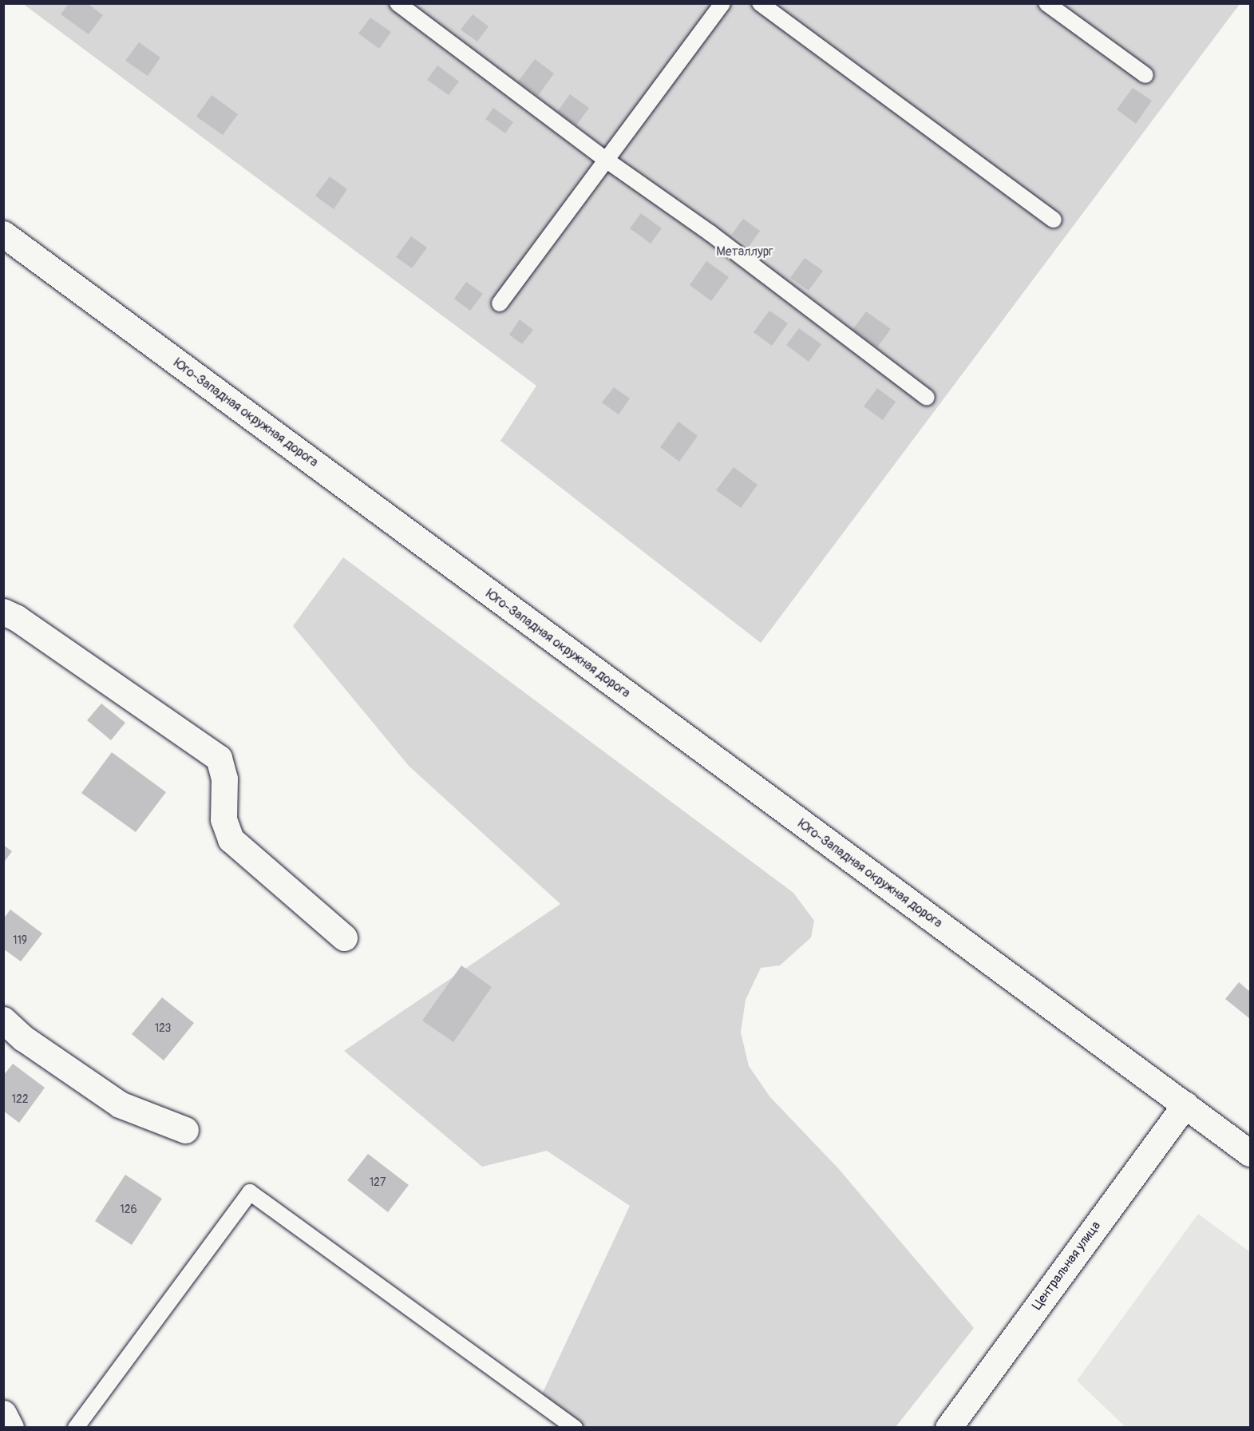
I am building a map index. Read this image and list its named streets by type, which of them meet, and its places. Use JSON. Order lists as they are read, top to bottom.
{
  "streets": {
    "main road": ["Юго-Западная окружная дорога", "Центральная улица"]
  },
  "crossings": [
    ["Юго-Западная окружная дорога", "Центральная улица"]
  ],
  "parks": ["Металлург"],
  "house_numbers": [
    "119",
    "123",
    "122",
    "127",
    "126"
  ]
}
